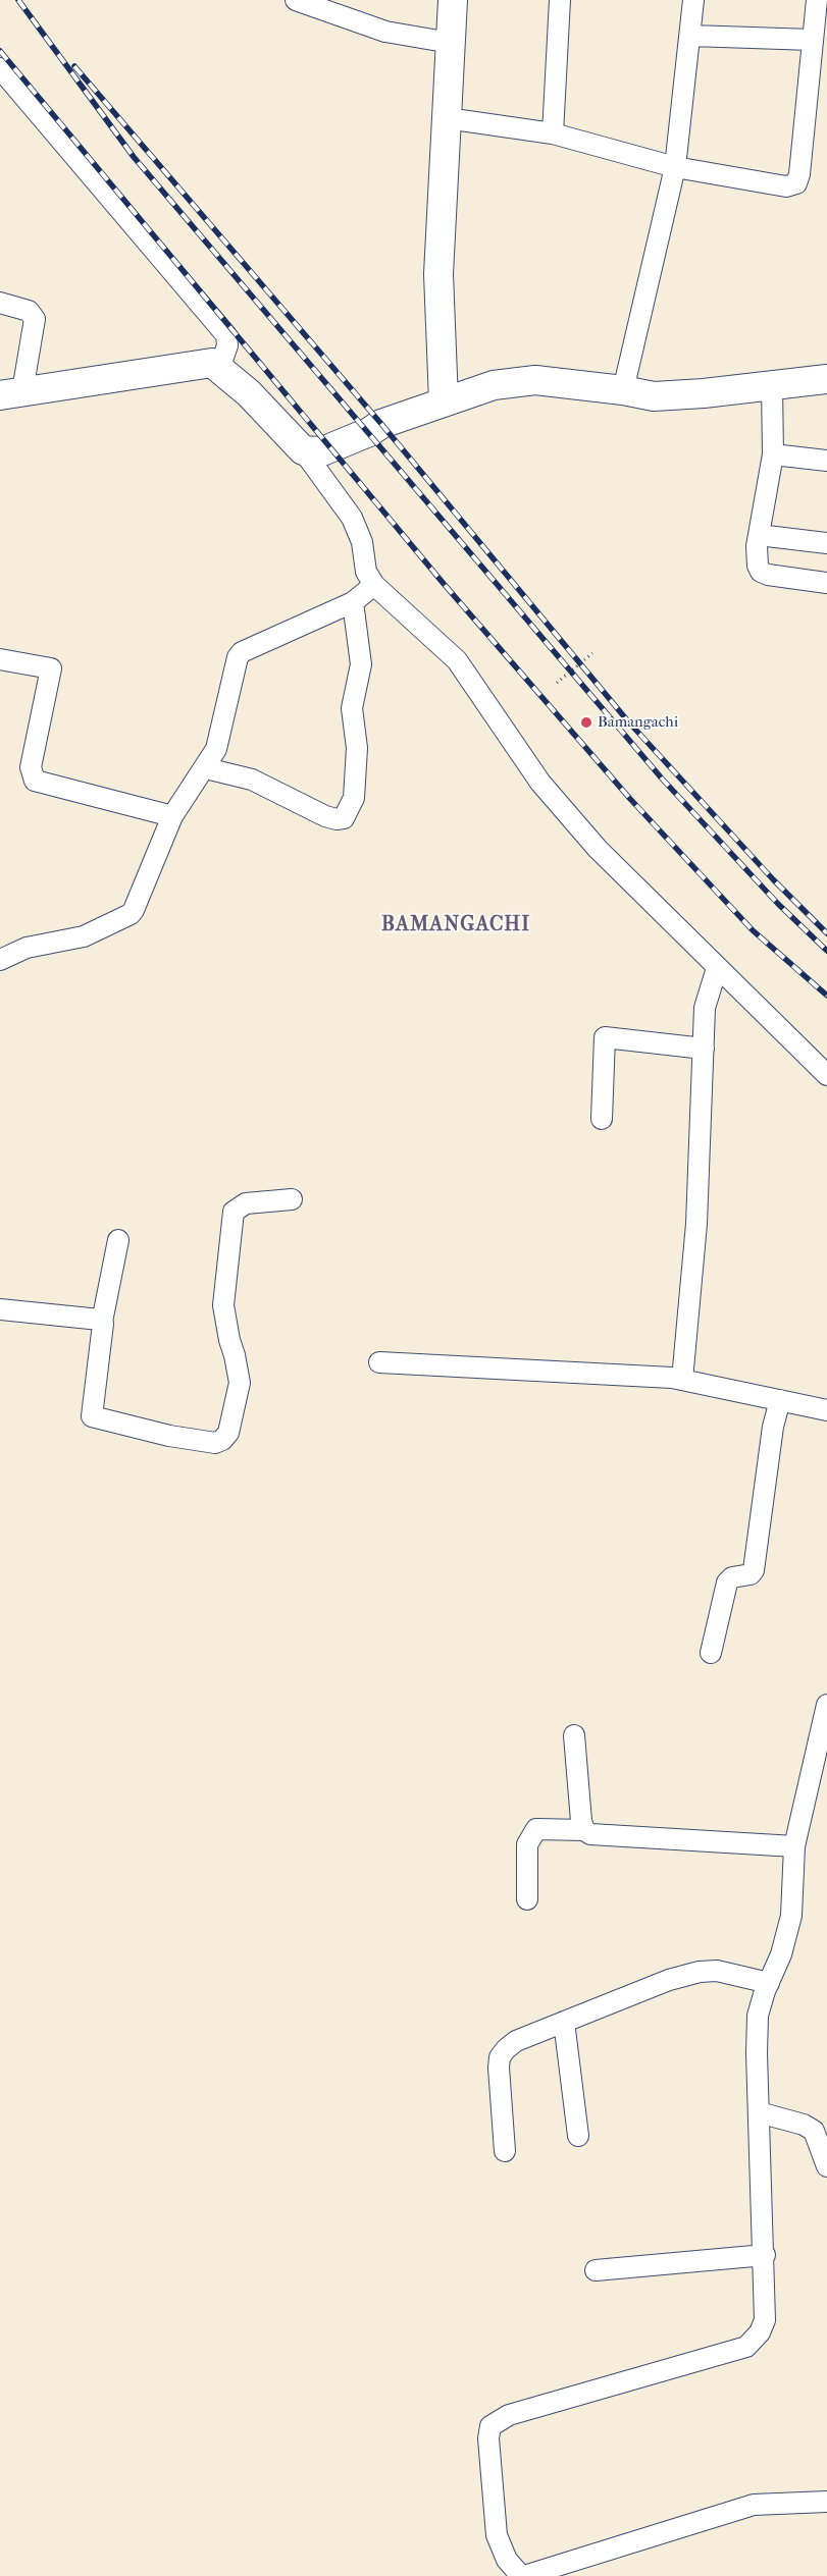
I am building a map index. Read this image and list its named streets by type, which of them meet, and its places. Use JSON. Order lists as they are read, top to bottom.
{
  "districts": ["BAMANGACHI"],
  "places": ["Bamangachi"]
}
